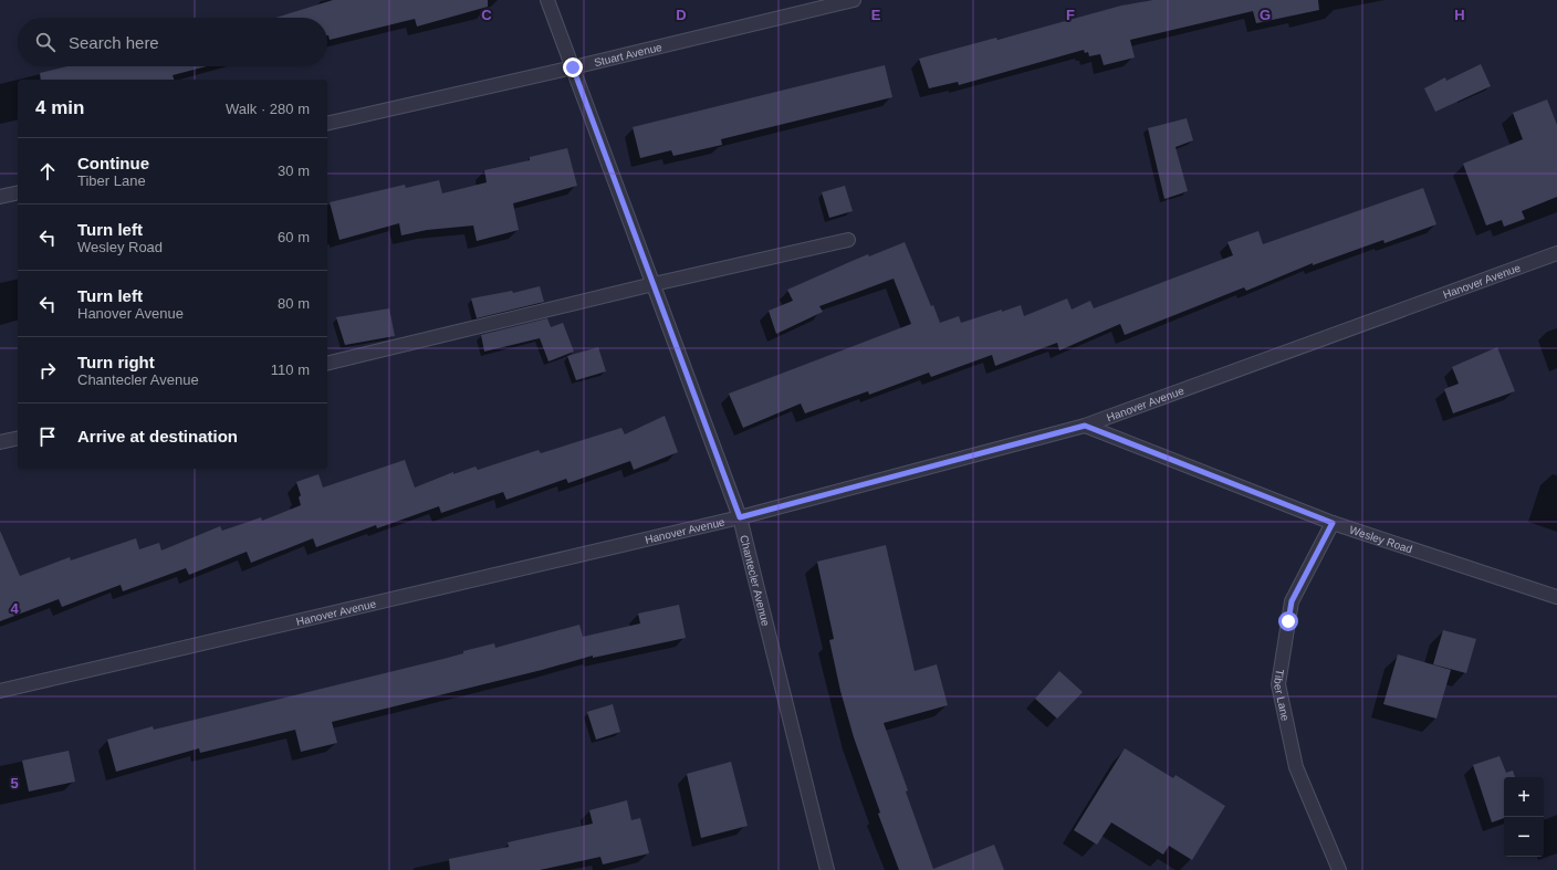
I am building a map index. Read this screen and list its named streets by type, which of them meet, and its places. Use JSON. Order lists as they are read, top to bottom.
{
  "streets": {
    "street": [
      "Stuart Avenue",
      "Hanover Avenue",
      "Wesley Road",
      "Chantecler Avenue",
      "Tiber Lane"
    ]
  },
  "crossings": [
    ["Stuart Avenue", "Chantecler Avenue"],
    ["Hanover Avenue", "Wesley Road"],
    ["Hanover Avenue", "Chantecler Avenue"],
    ["Wesley Road", "Tiber Lane"]
  ],
  "page": {
    "search": "Search here",
    "heading": ["4 min", "Walk · 280 m"],
    "list": [
      ["Continue", "Tiber Lane", "30 m"],
      ["Turn left", "Wesley Road", "60 m"],
      ["Turn left", "Hanover Avenue", "80 m"],
      ["Turn right", "Chantecler Avenue", "110 m"],
      "Arrive at destination"
    ],
    "map_buttons": ["+", "−"]
  },
  "grid": {
    "columns": [
      "C",
      "D",
      "E",
      "F",
      "G",
      "H"
    ],
    "rows": ["4", "5"]
  }
}
